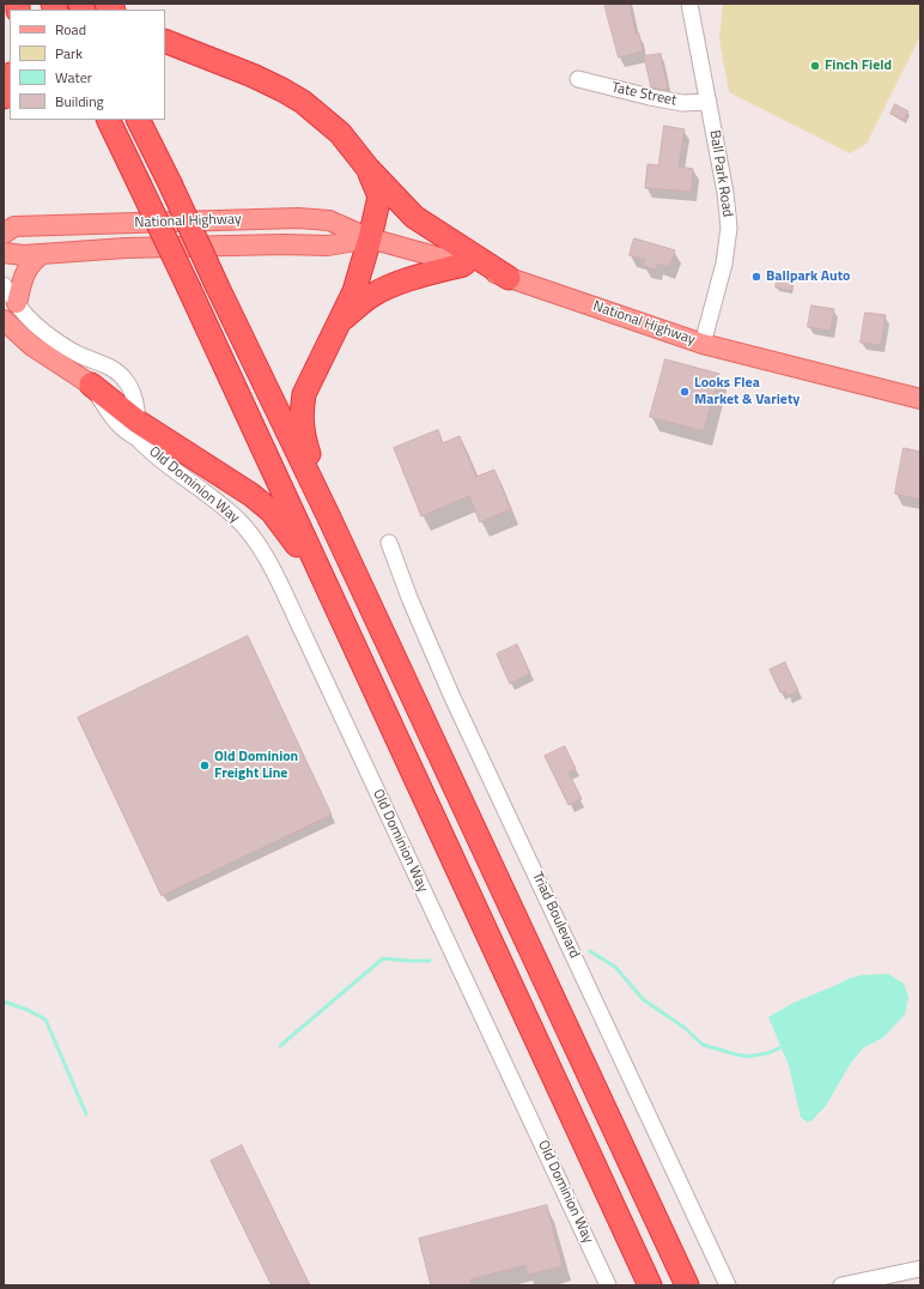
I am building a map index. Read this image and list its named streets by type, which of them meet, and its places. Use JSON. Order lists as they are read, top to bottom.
{
  "streets": {
    "main road": ["National Highway"],
    "street": [
      "Tate Street",
      "Ball Park Road",
      "Old Dominion Way",
      "Triad Boulevard"
    ]
  },
  "crossings": [
    ["Tate Street", "Ball Park Road"],
    ["Ball Park Road", "National Highway"]
  ],
  "places": [
    "Finch Field",
    "Ballpark Auto",
    "Looks Flea Market & Variety",
    "Old Dominion Freight Line"
  ],
  "legend": [
    "Road",
    "Park",
    "Water",
    "Building"
  ]
}
